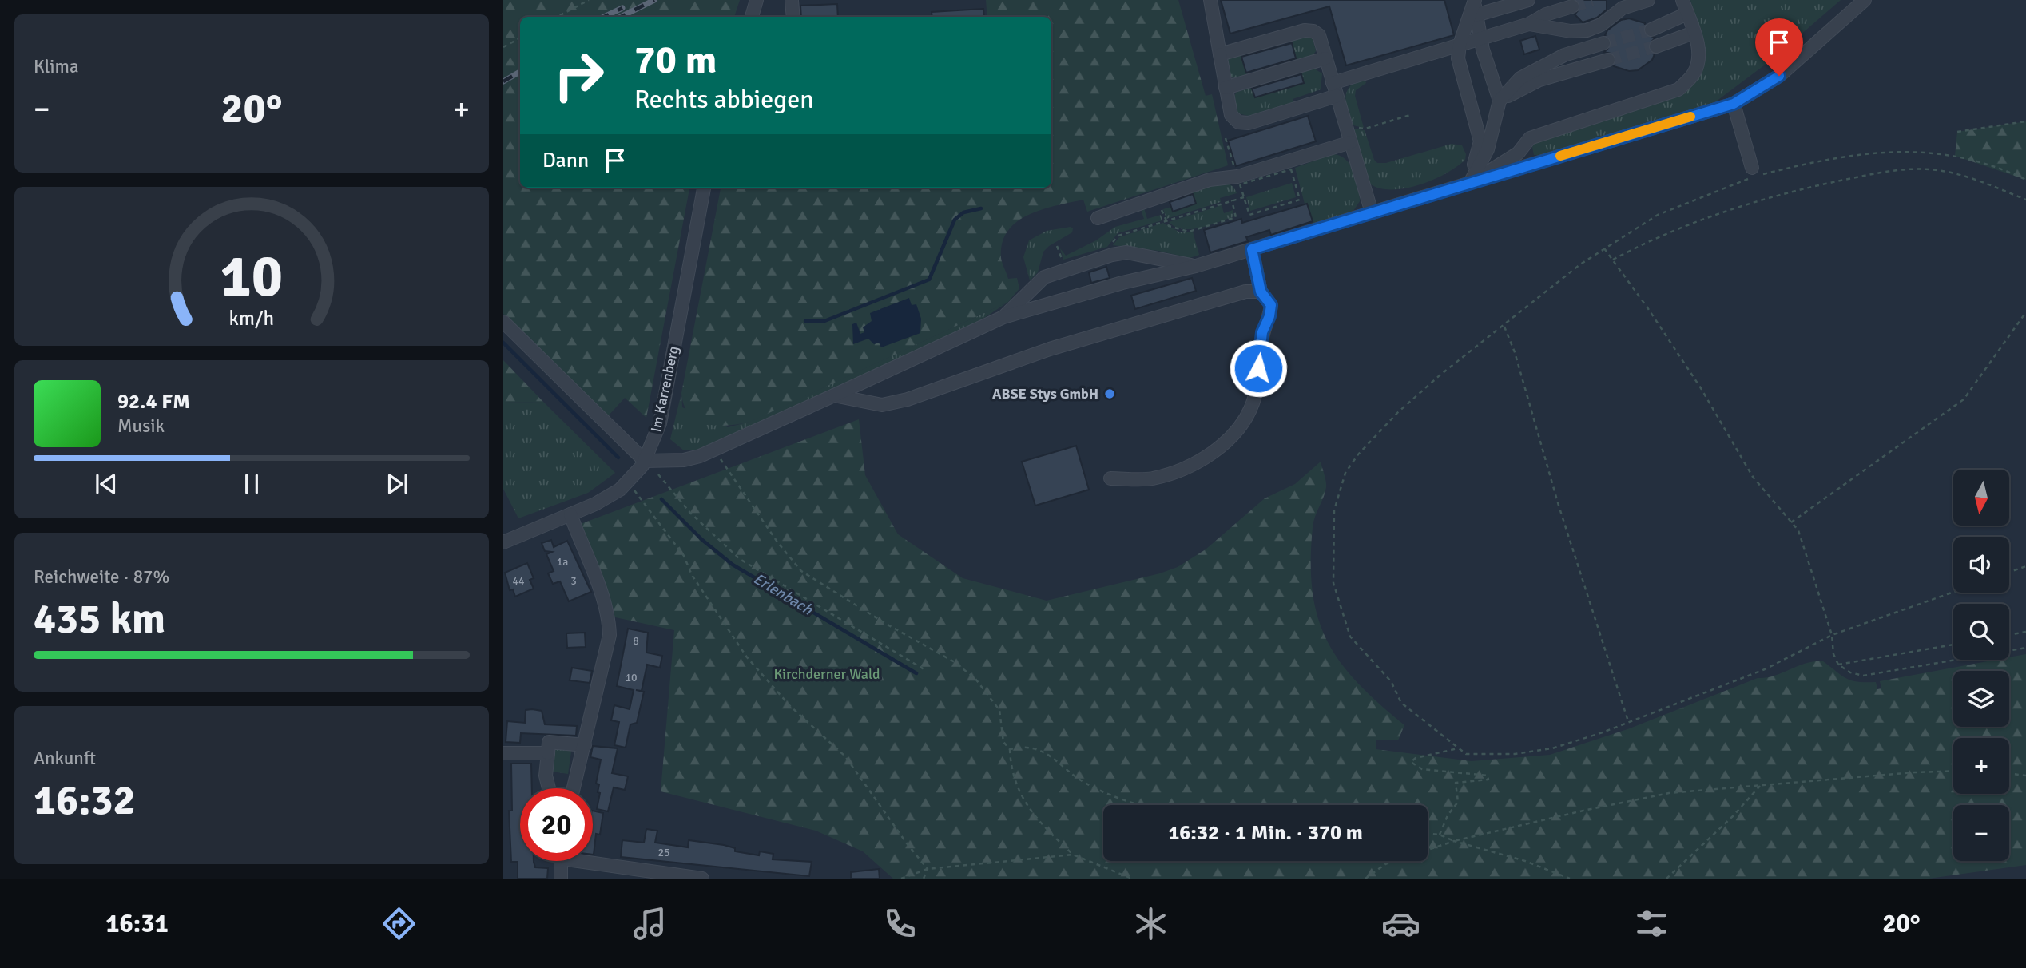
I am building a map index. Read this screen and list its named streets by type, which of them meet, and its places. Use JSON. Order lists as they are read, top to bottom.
{
  "streets": {
    "street": ["Im Karrenberg"]
  },
  "water": ["Erlenbach"],
  "parks": ["Kirchderner Wald"],
  "places": ["ABSE Stys GmbH"],
  "house_numbers": [
    "1a",
    "44",
    "3",
    "8",
    "10",
    "25"
  ],
  "north": "bottom",
  "page": {
    "tile": [
      "Klima",
      ["Reichweite · 87%", "435 km"],
      ["Ankunft", "16:32"]
    ],
    "turn": ["70 m", "Rechts abbiegen"],
    "heat": ["−", "20°", "+"],
    "then": "Dann",
    "song": ["92.4 FM", "Musik"],
    "map_buttons": ["+", "−"],
    "limit": "20",
    "trip": "16:32 · 1 Min. · 370 m",
    "tabs": ["16:31", "20°"],
    "gauge": ["10", "km/h"]
  }
}
